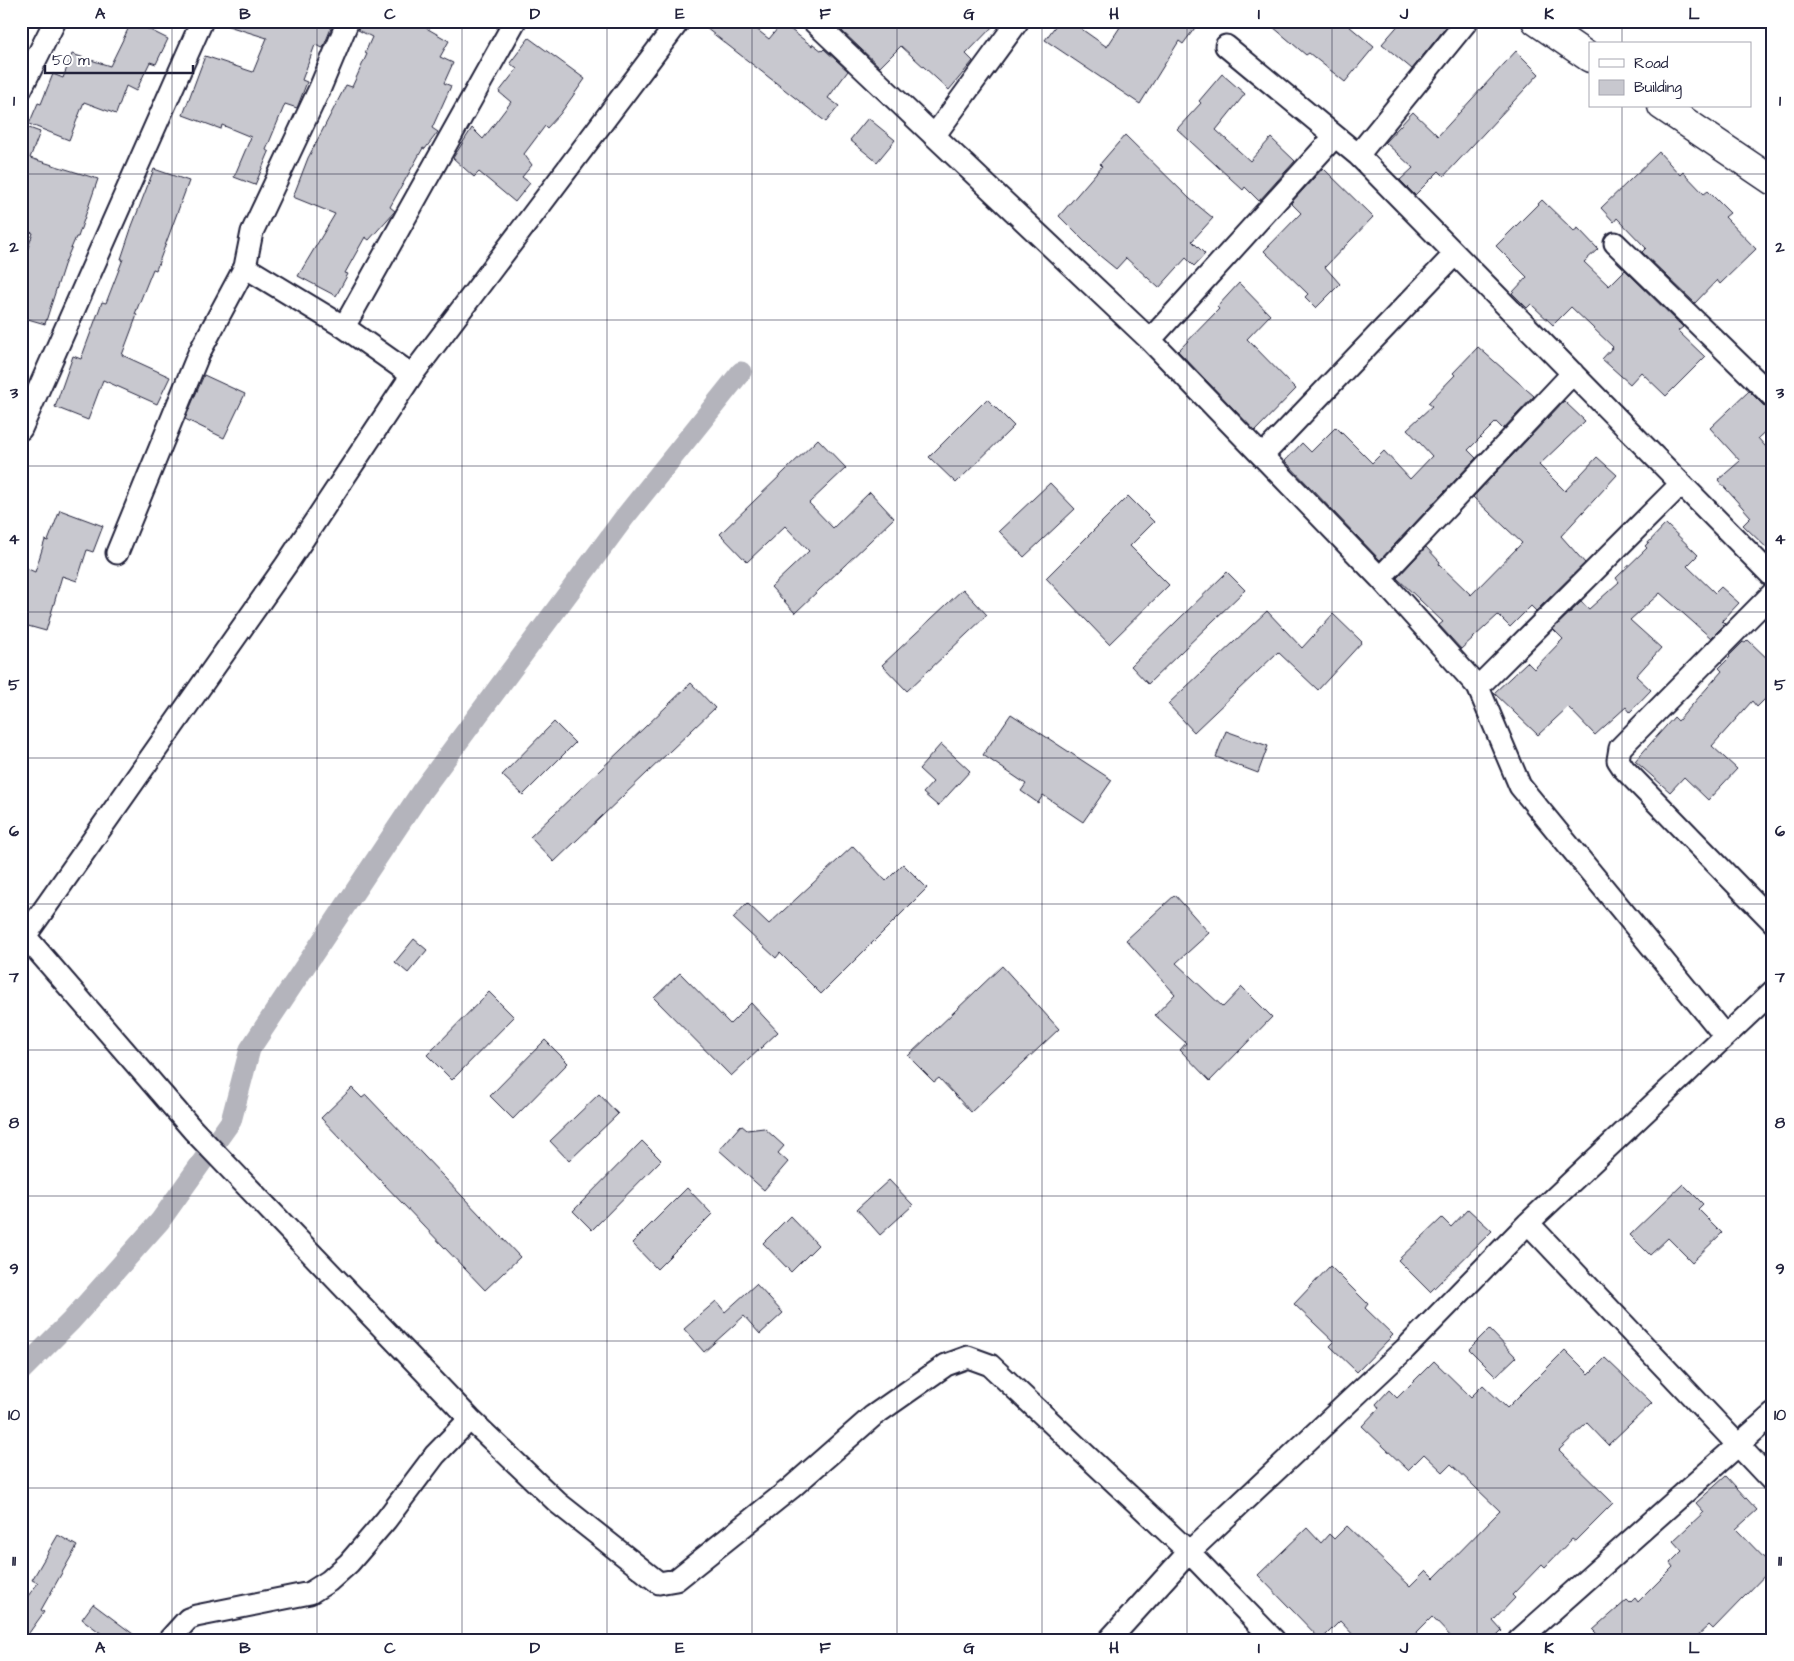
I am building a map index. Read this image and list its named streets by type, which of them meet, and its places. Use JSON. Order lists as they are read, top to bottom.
{
  "legend": ["Road", "Building"],
  "scale_bar": "50 m",
  "grid": {
    "columns": [
      "A",
      "B",
      "C",
      "D",
      "E",
      "F",
      "G",
      "H",
      "I",
      "J",
      "K",
      "L"
    ],
    "rows": [
      "1",
      "2",
      "3",
      "4",
      "5",
      "6",
      "7",
      "8",
      "9",
      "10",
      "11"
    ]
  }
}
